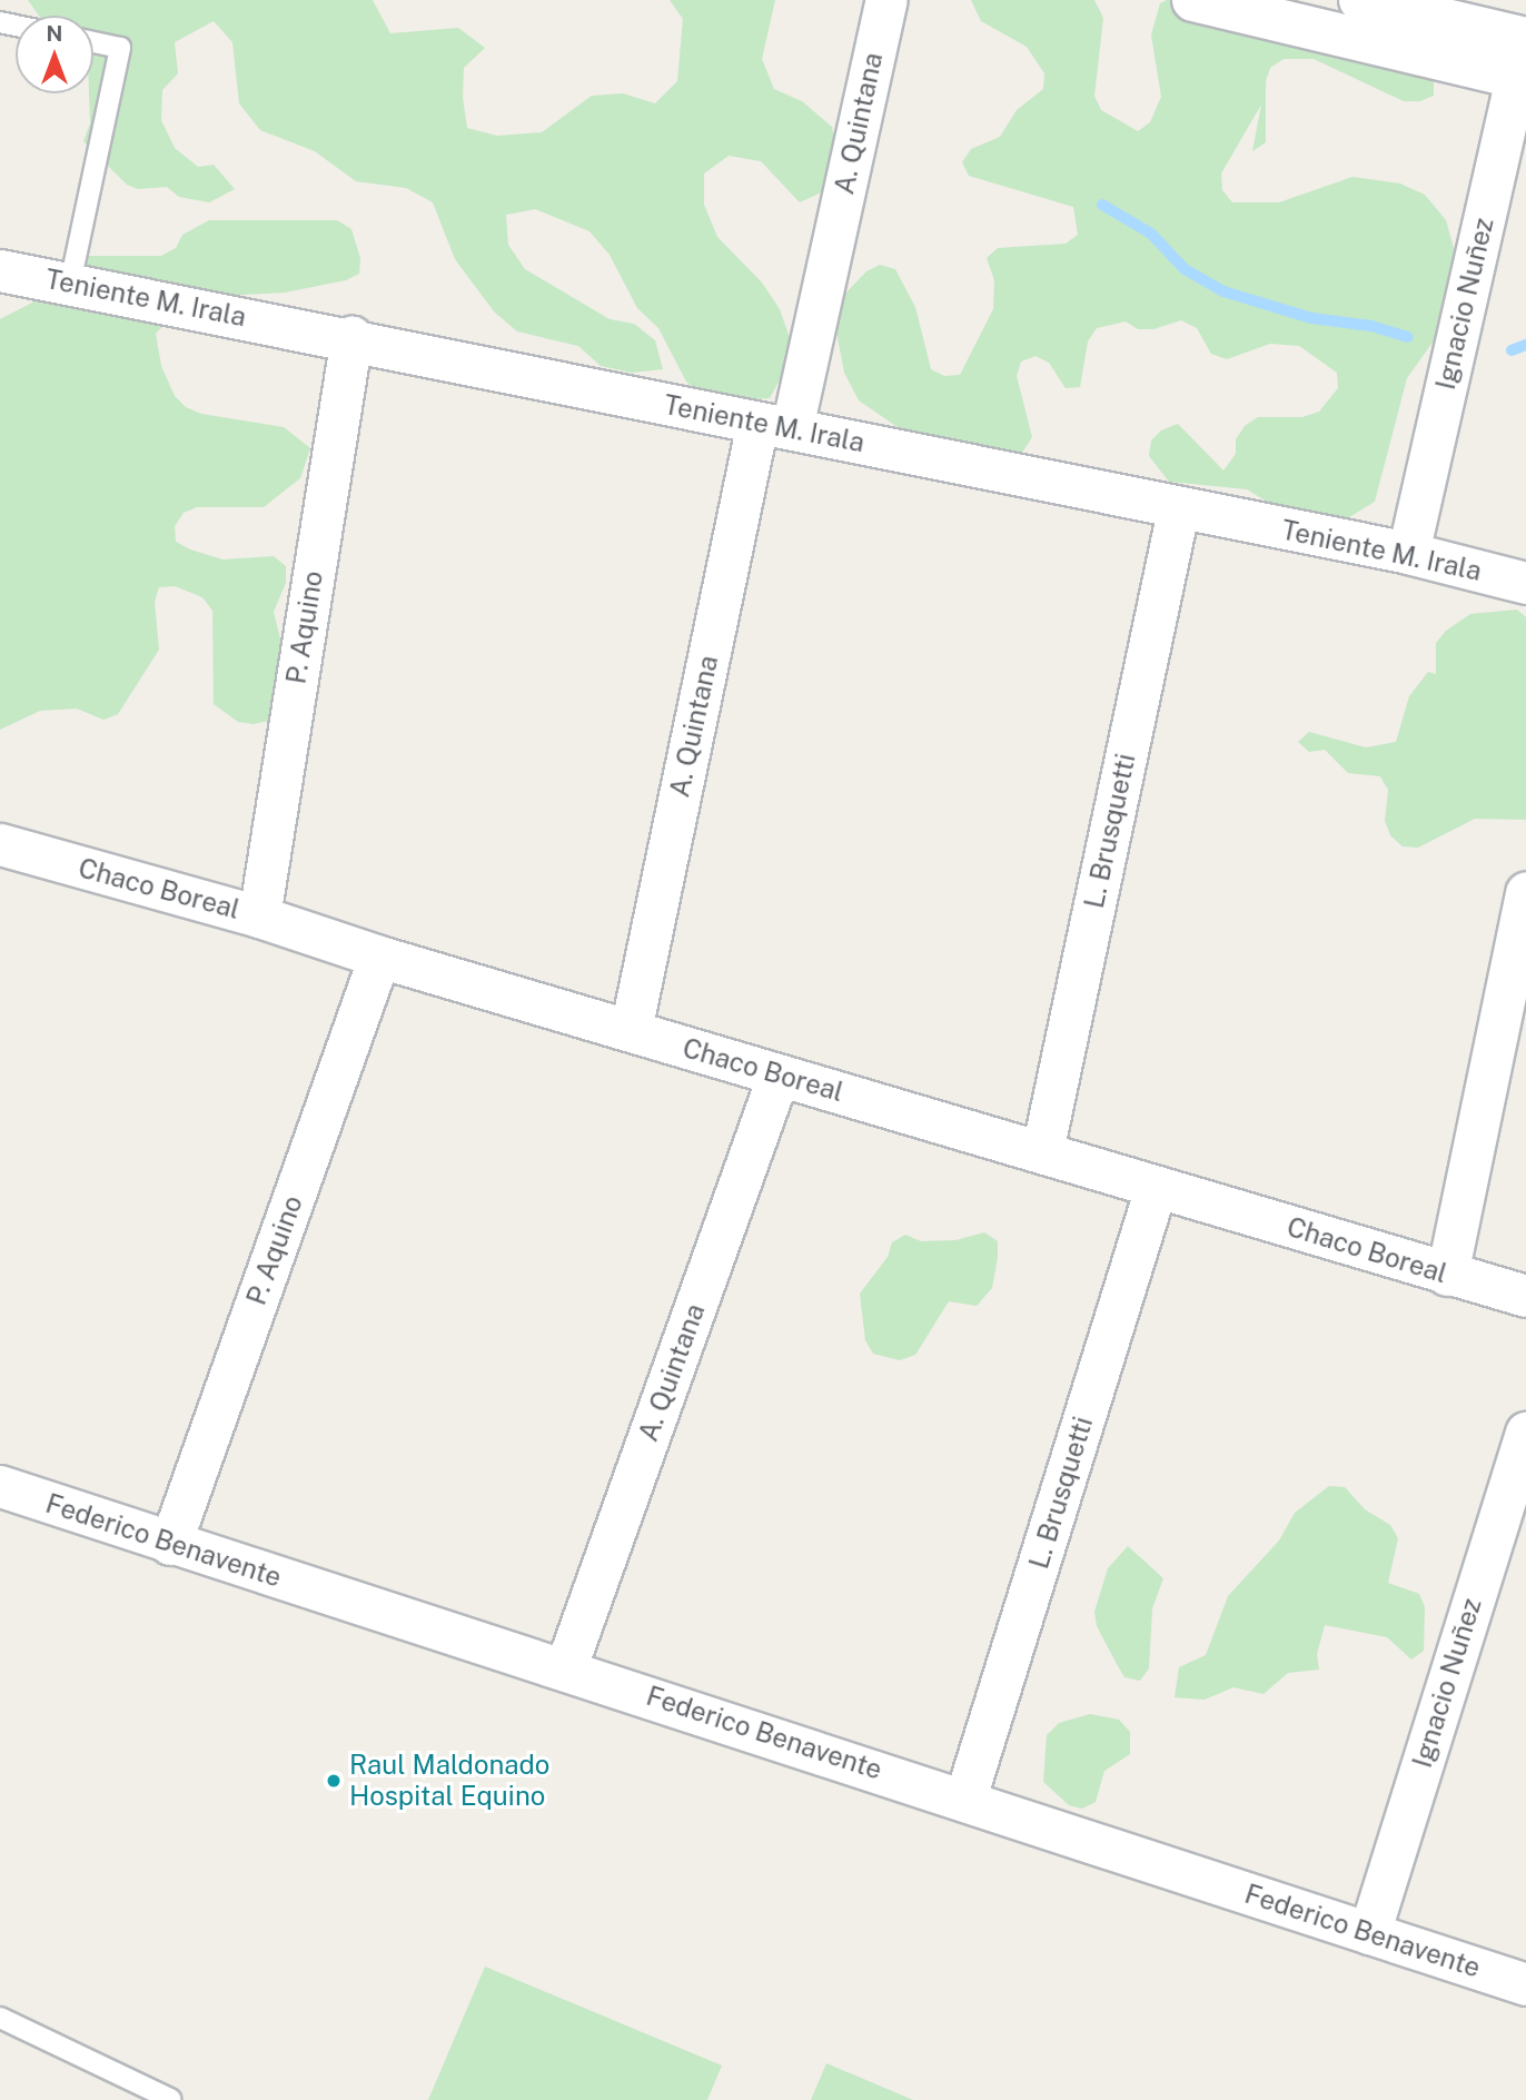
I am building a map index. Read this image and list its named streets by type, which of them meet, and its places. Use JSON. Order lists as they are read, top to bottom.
{
  "streets": {
    "street": [
      "A. Quintana",
      "Teniente M. Irala",
      "Ignacio Nuñez",
      "P. Aquino",
      "L. Brusquetti",
      "Chaco Boreal",
      "Federico Benavente"
    ]
  },
  "crossings": [
    ["A. Quintana", "Teniente M. Irala"],
    ["A. Quintana", "Chaco Boreal"],
    ["A. Quintana", "Federico Benavente"],
    ["Teniente M. Irala", "Ignacio Nuñez"],
    ["Teniente M. Irala", "P. Aquino"],
    ["Teniente M. Irala", "L. Brusquetti"],
    ["Ignacio Nuñez", "Federico Benavente"],
    ["P. Aquino", "Chaco Boreal"],
    ["P. Aquino", "Federico Benavente"],
    ["L. Brusquetti", "Chaco Boreal"],
    ["L. Brusquetti", "Federico Benavente"]
  ],
  "places": ["Raul Maldonado Hospital Equino"],
  "north": "top"
}
